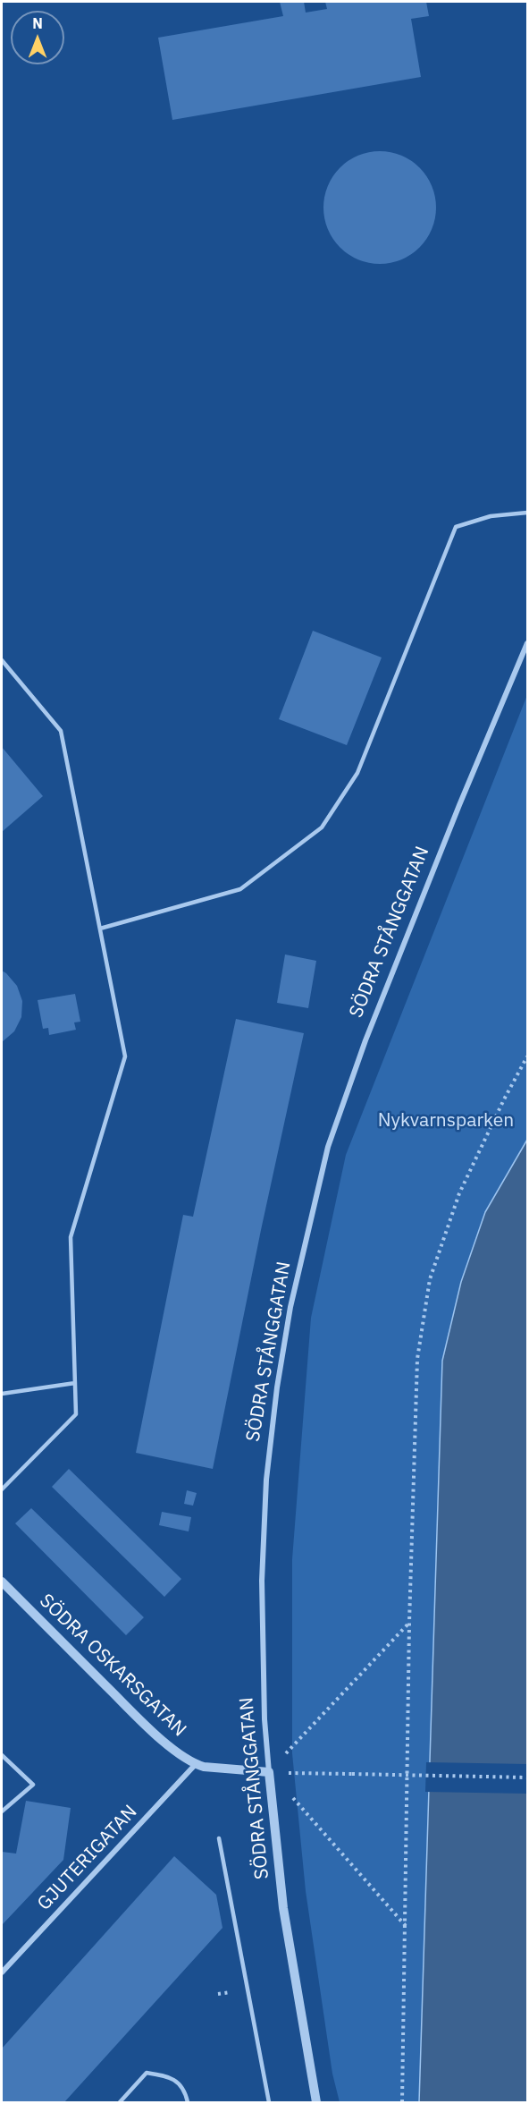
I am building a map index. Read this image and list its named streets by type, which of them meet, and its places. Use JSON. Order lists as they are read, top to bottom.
{
  "streets": {
    "street": ["SÖDRA STÅNGGATAN", "SÖDRA OSKARSGATAN", "GJUTERIGATAN"]
  },
  "crossings": [
    ["SÖDRA STÅNGGATAN", "SÖDRA OSKARSGATAN"],
    ["SÖDRA OSKARSGATAN", "GJUTERIGATAN"]
  ],
  "parks": ["Nykvarnsparken"],
  "north": "top"
}
